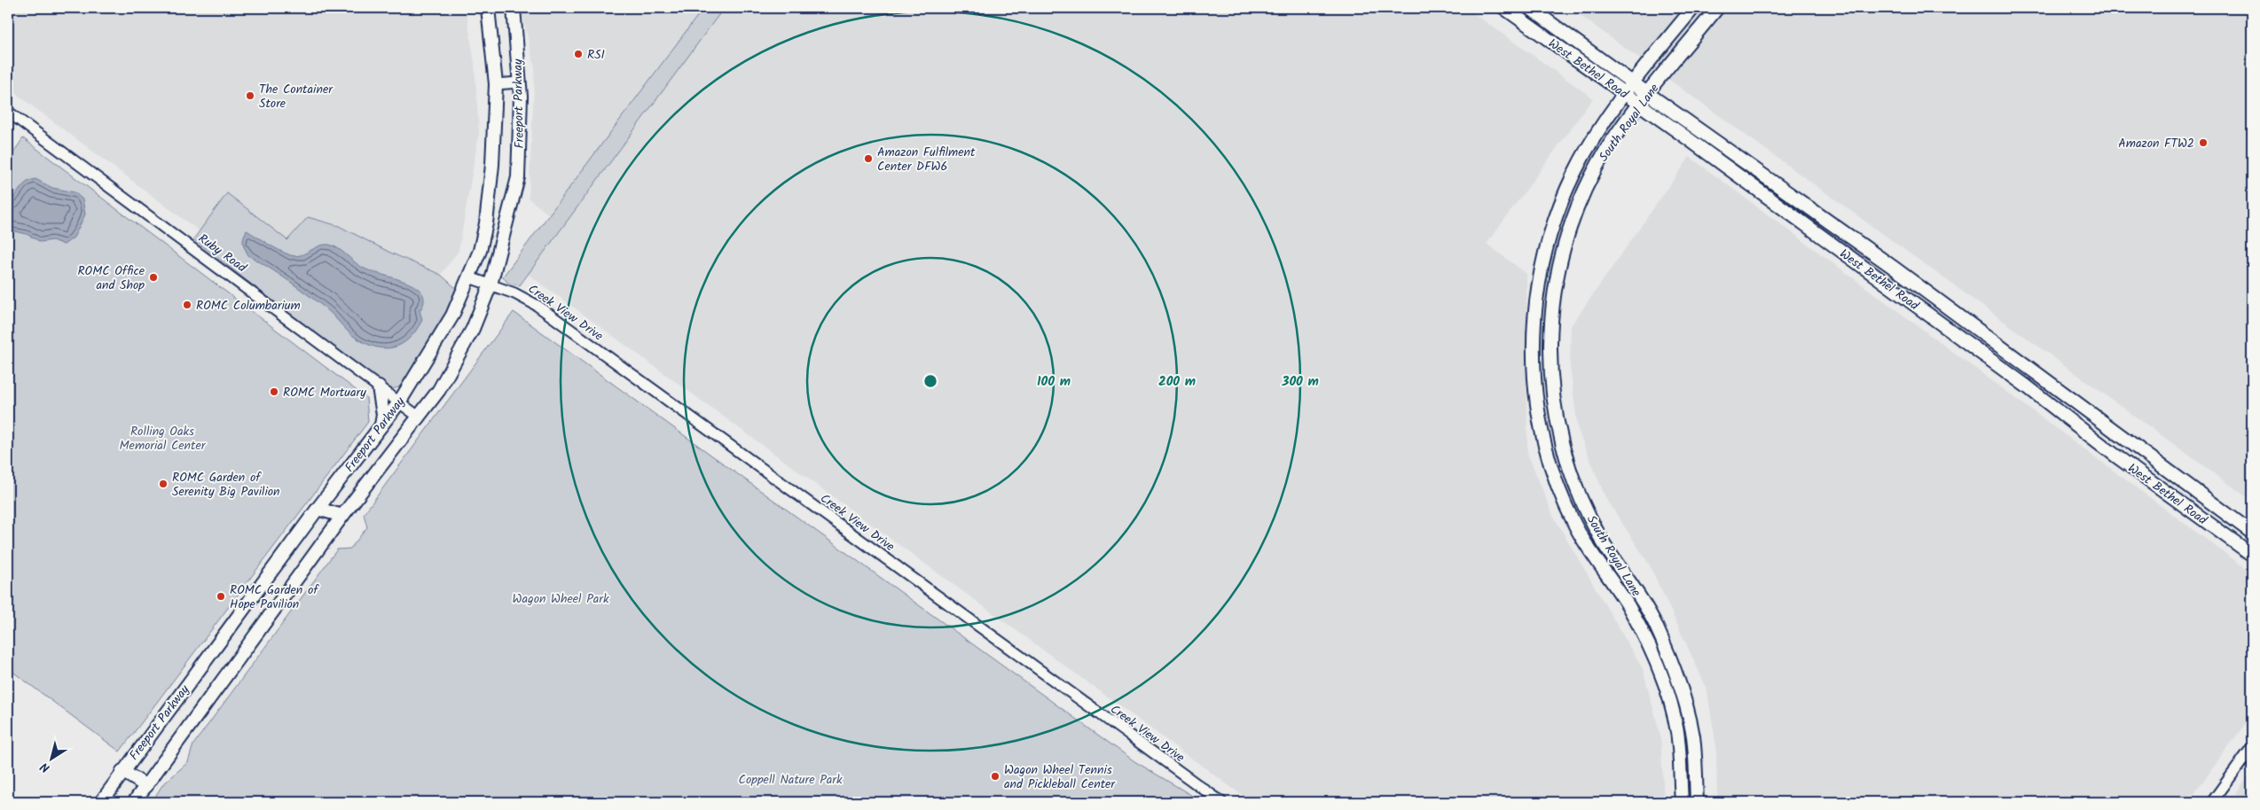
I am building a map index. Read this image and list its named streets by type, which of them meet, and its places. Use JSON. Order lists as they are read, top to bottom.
{
  "streets": {
    "main road": ["West Bethel Road", "Freeport Parkway", "South Royal Lane"],
    "street": ["Ruby Road", "Creek View Drive"]
  },
  "crossings": [
    ["West Bethel Road", "South Royal Lane"],
    ["Freeport Parkway", "Ruby Road"],
    ["Freeport Parkway", "Creek View Drive"]
  ],
  "parks": ["Rolling Oaks Memorial Center", "Wagon Wheel Park", "Coppell Nature Park"],
  "places": [
    "RSI",
    "The Container Store",
    "Amazon FTW2",
    "Amazon Fulfilment Center DFW6",
    "ROMC Office and Shop",
    "ROMC Columbarium",
    "ROMC Mortuary",
    "ROMC Garden of Serenity Big Pavilion",
    "ROMC Garden of Hope Pavilion",
    "Wagon Wheel Tennis and Pickleball Center"
  ],
  "north": "bottom left",
  "rings": ["100 m", "200 m", "300 m"]
}
